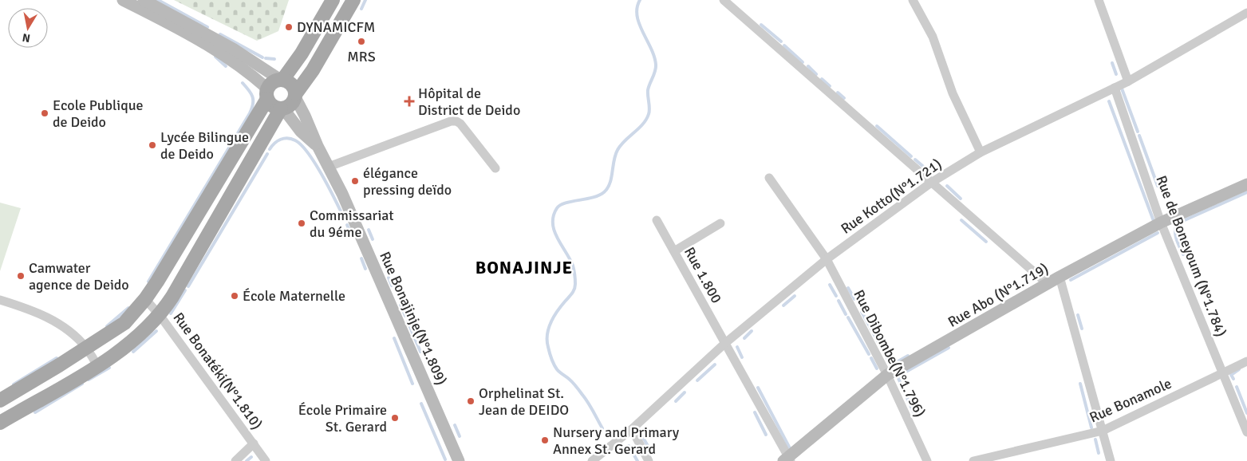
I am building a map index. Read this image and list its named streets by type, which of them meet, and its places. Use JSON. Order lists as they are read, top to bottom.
{
  "streets": {
    "main road": ["Rue Abo (N°1.719)", "Rue Bonajinje(N°1.809)"],
    "street": [
      "Rue Kotto(N°1.721)",
      "Rue de Boneyoum (N°1.784)",
      "Rue 1.800",
      "Rue Dibombe(N°1.796)",
      "Rue Bonatéki(N°1.810)",
      "Rue Bonamole"
    ]
  },
  "crossings": [
    ["Rue Kotto(N°1.721)", "Rue de Boneyoum (N°1.784)"],
    ["Rue Kotto(N°1.721)", "Rue 1.800"],
    ["Rue Kotto(N°1.721)", "Rue Dibombe(N°1.796)"],
    ["Rue de Boneyoum (N°1.784)", "Rue Abo (N°1.719)"],
    ["Rue de Boneyoum (N°1.784)", "Rue Bonamole"],
    ["Rue 1.800", "Rue Abo (N°1.719)"],
    ["Rue Abo (N°1.719)", "Rue Dibombe(N°1.796)"]
  ],
  "districts": ["BONAJINJE"],
  "places": {
    "other": [
      "DYNAMICFM",
      "MRS",
      "Ecole Publique de Deido",
      "Lycée Bilingue de Deido",
      "élégance pressing deïdo",
      "Commissariat du 9éme",
      "Camwater agence de Deido",
      "École Maternelle",
      "Orphelinat St. Jean de DEIDO",
      "École Primaire St. Gerard",
      "Nursery and Primary Annex St. Gerard"
    ],
    "health": ["Hôpital de District de Deido"]
  },
  "north": "bottom"
}
